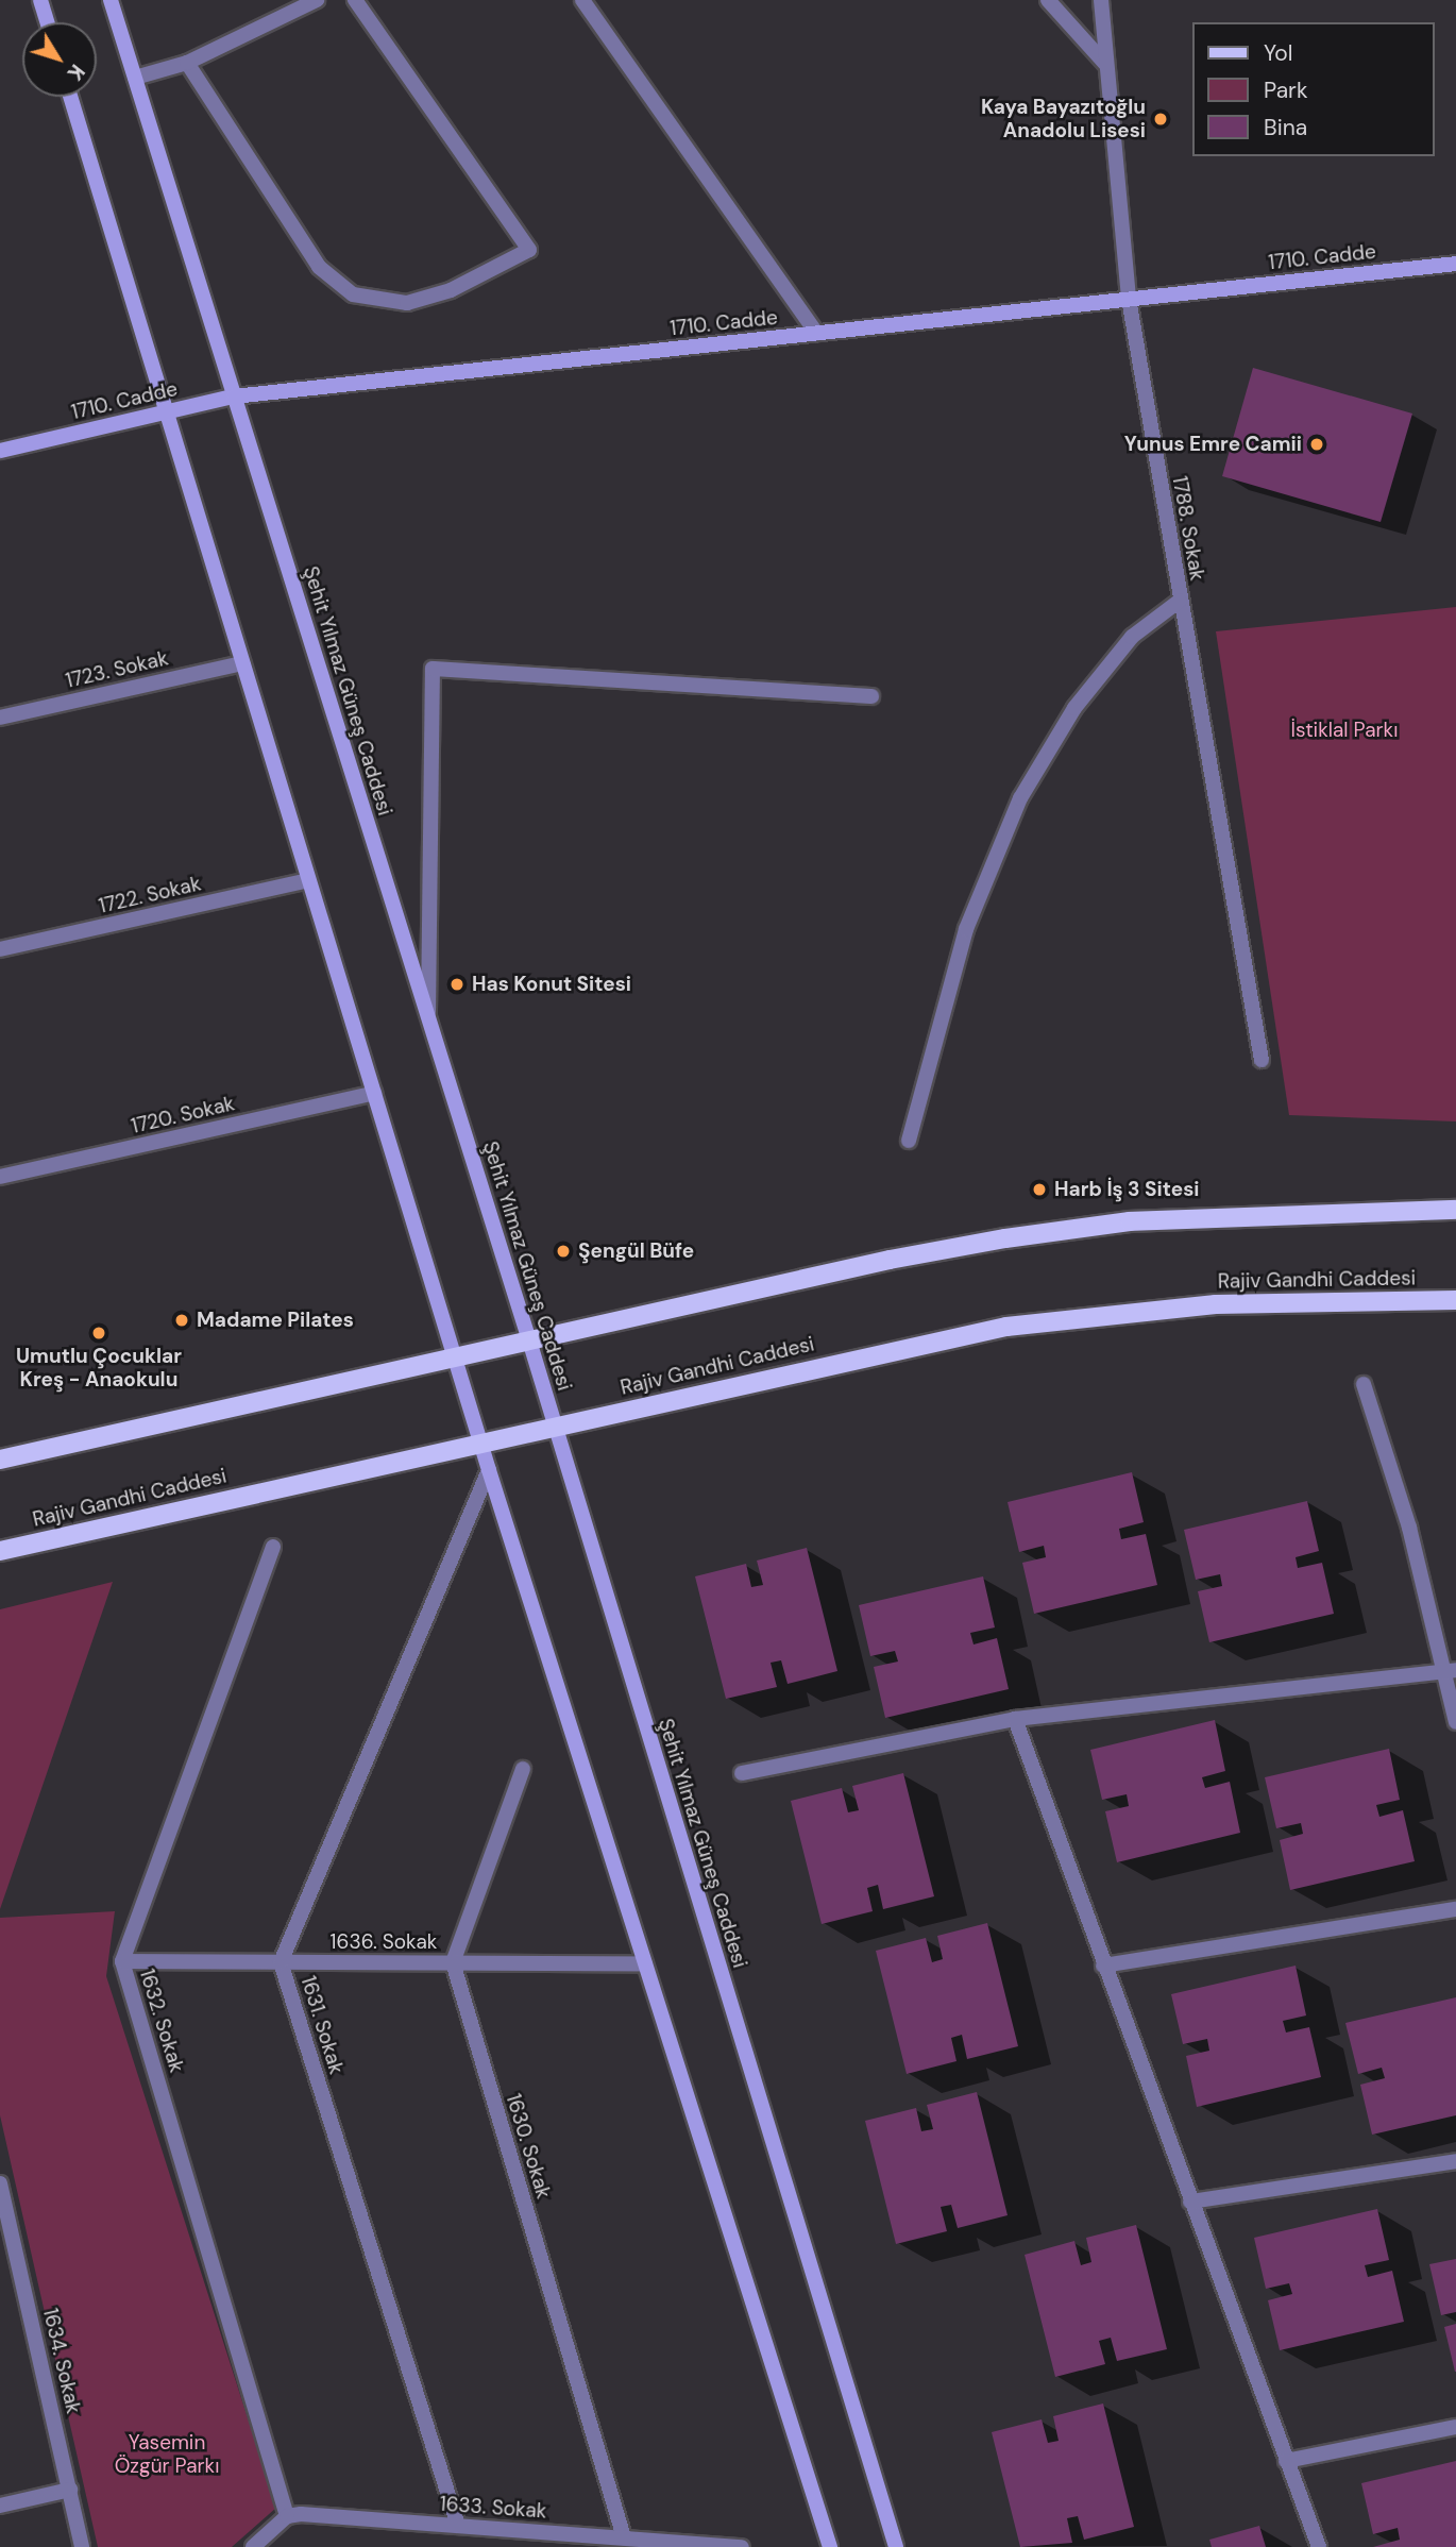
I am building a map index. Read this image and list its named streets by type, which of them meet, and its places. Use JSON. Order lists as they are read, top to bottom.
{
  "streets": {
    "main road": ["1710. Cadde", "Şehit Yılmaz Güneş Caddesi", "Rajiv Gandhi Caddesi"],
    "street": [
      "1788. Sokak",
      "1723. Sokak",
      "1722. Sokak",
      "1720. Sokak",
      "1636. Sokak",
      "1632. Sokak",
      "1631. Sokak",
      "1630. Sokak",
      "1634. Sokak",
      "1633. Sokak"
    ]
  },
  "crossings": [
    ["1710. Cadde", "1788. Sokak"],
    ["1710. Cadde", "Şehit Yılmaz Güneş Caddesi"],
    ["Şehit Yılmaz Güneş Caddesi", "Rajiv Gandhi Caddesi"],
    ["1636. Sokak", "1632. Sokak"],
    ["1636. Sokak", "1631. Sokak"],
    ["1636. Sokak", "1630. Sokak"],
    ["1632. Sokak", "1633. Sokak"],
    ["1631. Sokak", "1633. Sokak"],
    ["1630. Sokak", "1633. Sokak"]
  ],
  "parks": ["İstiklal Parkı", "Yasemin Özgür Parkı"],
  "places": [
    "Kaya Bayazıtoğlu Anadolu Lisesi",
    "Yunus Emre Camii",
    "Has Konut Sitesi",
    "Harb İş 3 Sitesi",
    "Şengül Büfe",
    "Madame Pilates",
    "Umutlu Çocuklar Kreş - Anaokulu"
  ],
  "legend": ["Yol", "Park", "Bina"],
  "north": "bottom right"
}
